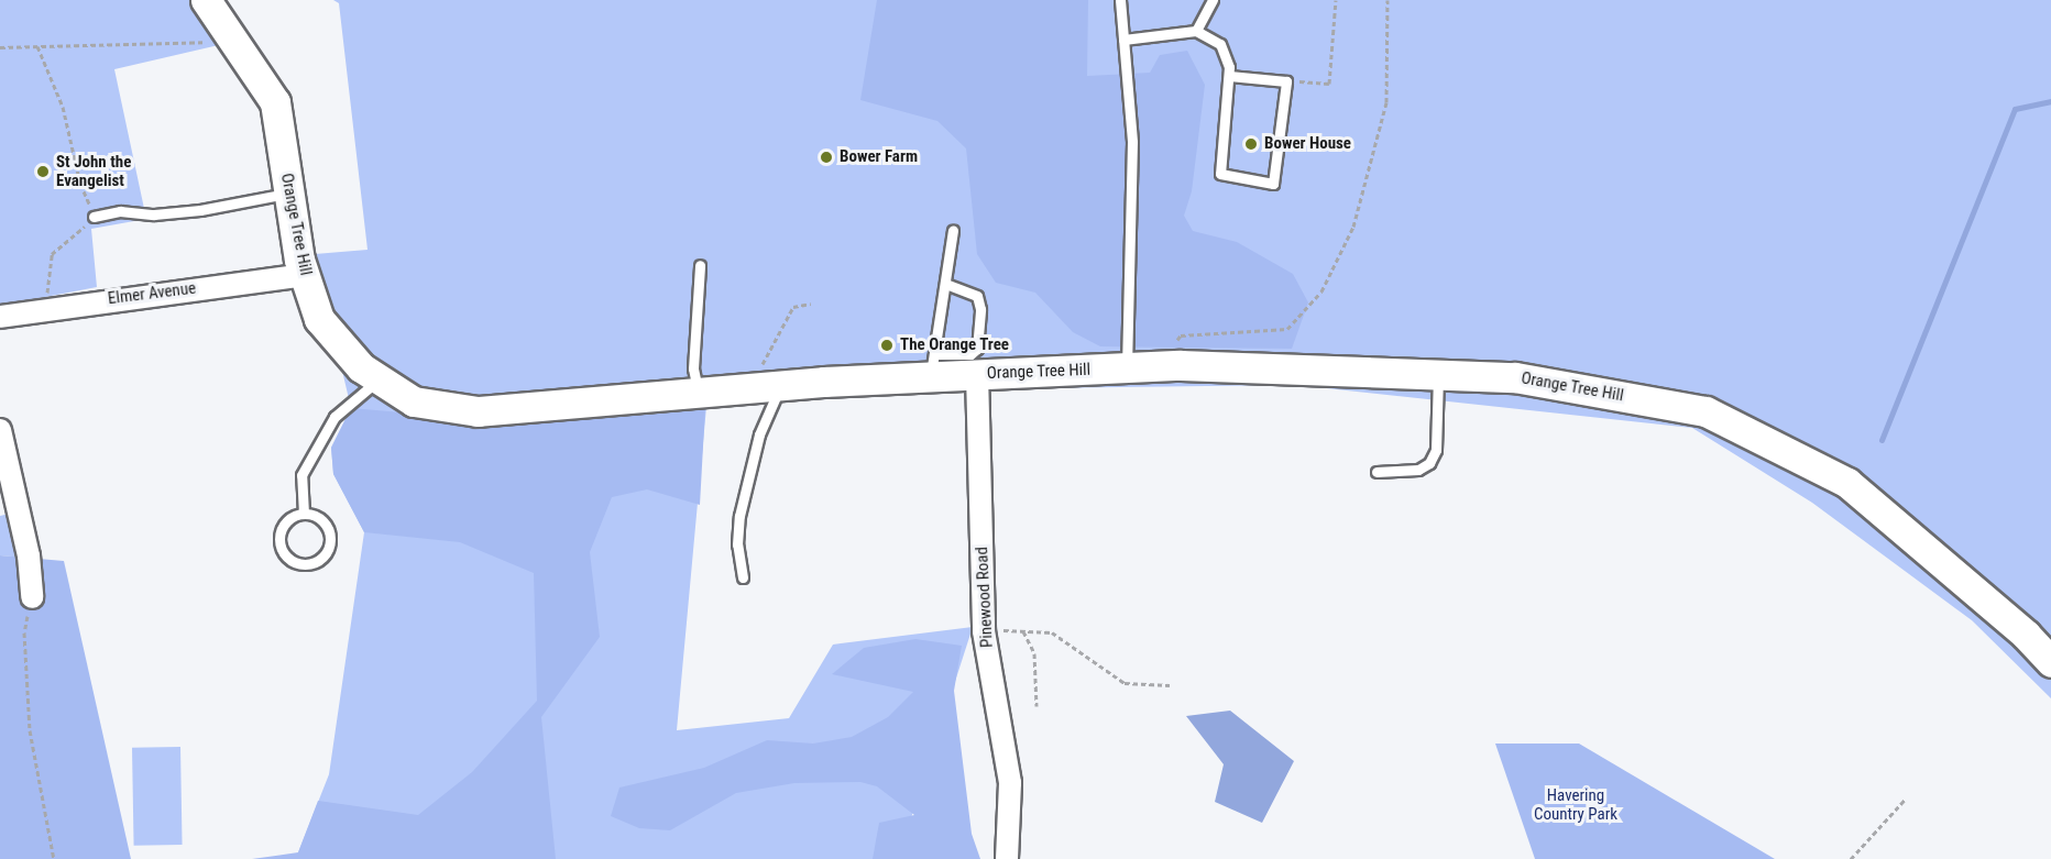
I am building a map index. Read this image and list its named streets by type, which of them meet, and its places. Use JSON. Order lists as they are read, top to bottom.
{
  "streets": {
    "main road": ["Orange Tree Hill"],
    "street": ["Elmer Avenue", "Pinewood Road"]
  },
  "crossings": [
    ["Orange Tree Hill", "Elmer Avenue"],
    ["Orange Tree Hill", "Pinewood Road"]
  ],
  "parks": ["Havering Country Park"],
  "places": [
    "Bower House",
    "Bower Farm",
    "St John the Evangelist",
    "The Orange Tree"
  ]
}
